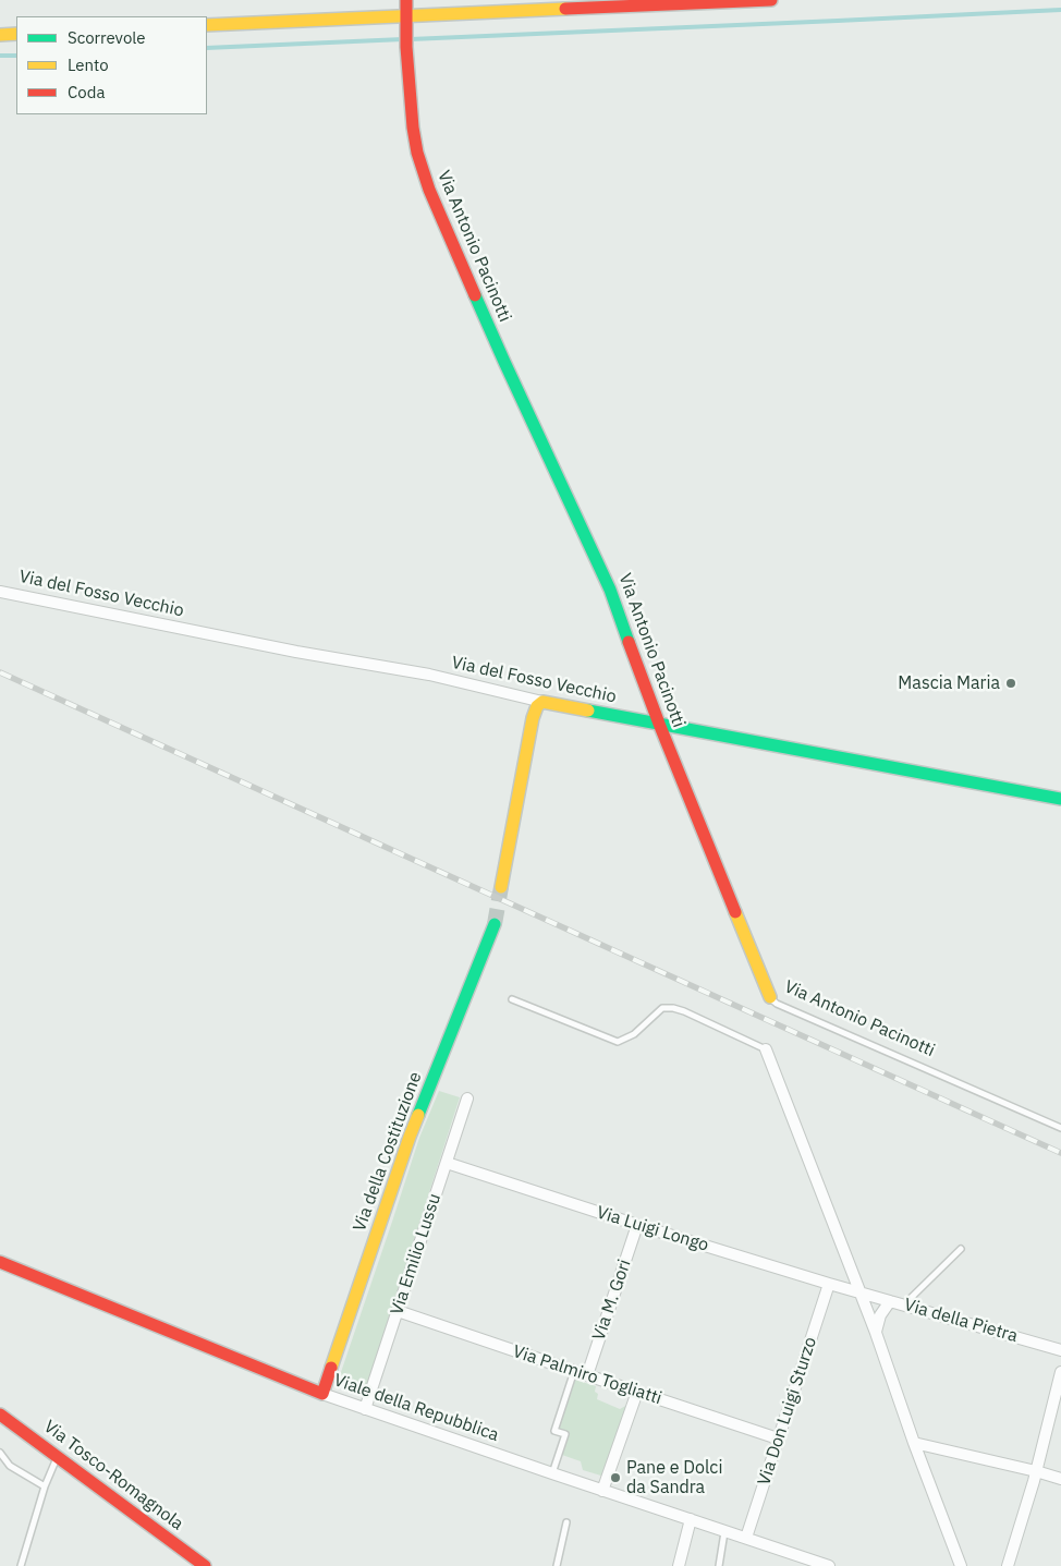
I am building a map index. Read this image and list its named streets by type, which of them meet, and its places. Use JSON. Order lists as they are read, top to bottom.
{
  "streets": {
    "street": [
      "Via Antonio Pacinotti",
      "Via del Fosso Vecchio",
      "Via della Costituzione",
      "Via Luigi Longo",
      "Via Emilio Lussu",
      "Via M. Gori",
      "Via della Pietra",
      "Via Palmiro Togliatti",
      "Viale della Repubblica",
      "Via Don Luigi Sturzo",
      "Via Tosco-Romagnola"
    ]
  },
  "crossings": [
    ["Via Antonio Pacinotti", "Via del Fosso Vecchio"],
    ["Via della Costituzione", "Viale della Repubblica"],
    ["Via Luigi Longo", "Via Emilio Lussu"],
    ["Via Luigi Longo", "Via M. Gori"],
    ["Via Luigi Longo", "Via della Pietra"],
    ["Via Luigi Longo", "Via Don Luigi Sturzo"],
    ["Via Emilio Lussu", "Via Palmiro Togliatti"],
    ["Via Emilio Lussu", "Viale della Repubblica"],
    ["Via M. Gori", "Via Palmiro Togliatti"],
    ["Via Palmiro Togliatti", "Via Don Luigi Sturzo"],
    ["Viale della Repubblica", "Via Don Luigi Sturzo"]
  ],
  "places": ["Mascia Maria", "Pane e Dolci da Sandra"],
  "legend": ["Scorrevole", "Lento", "Coda"]
}
